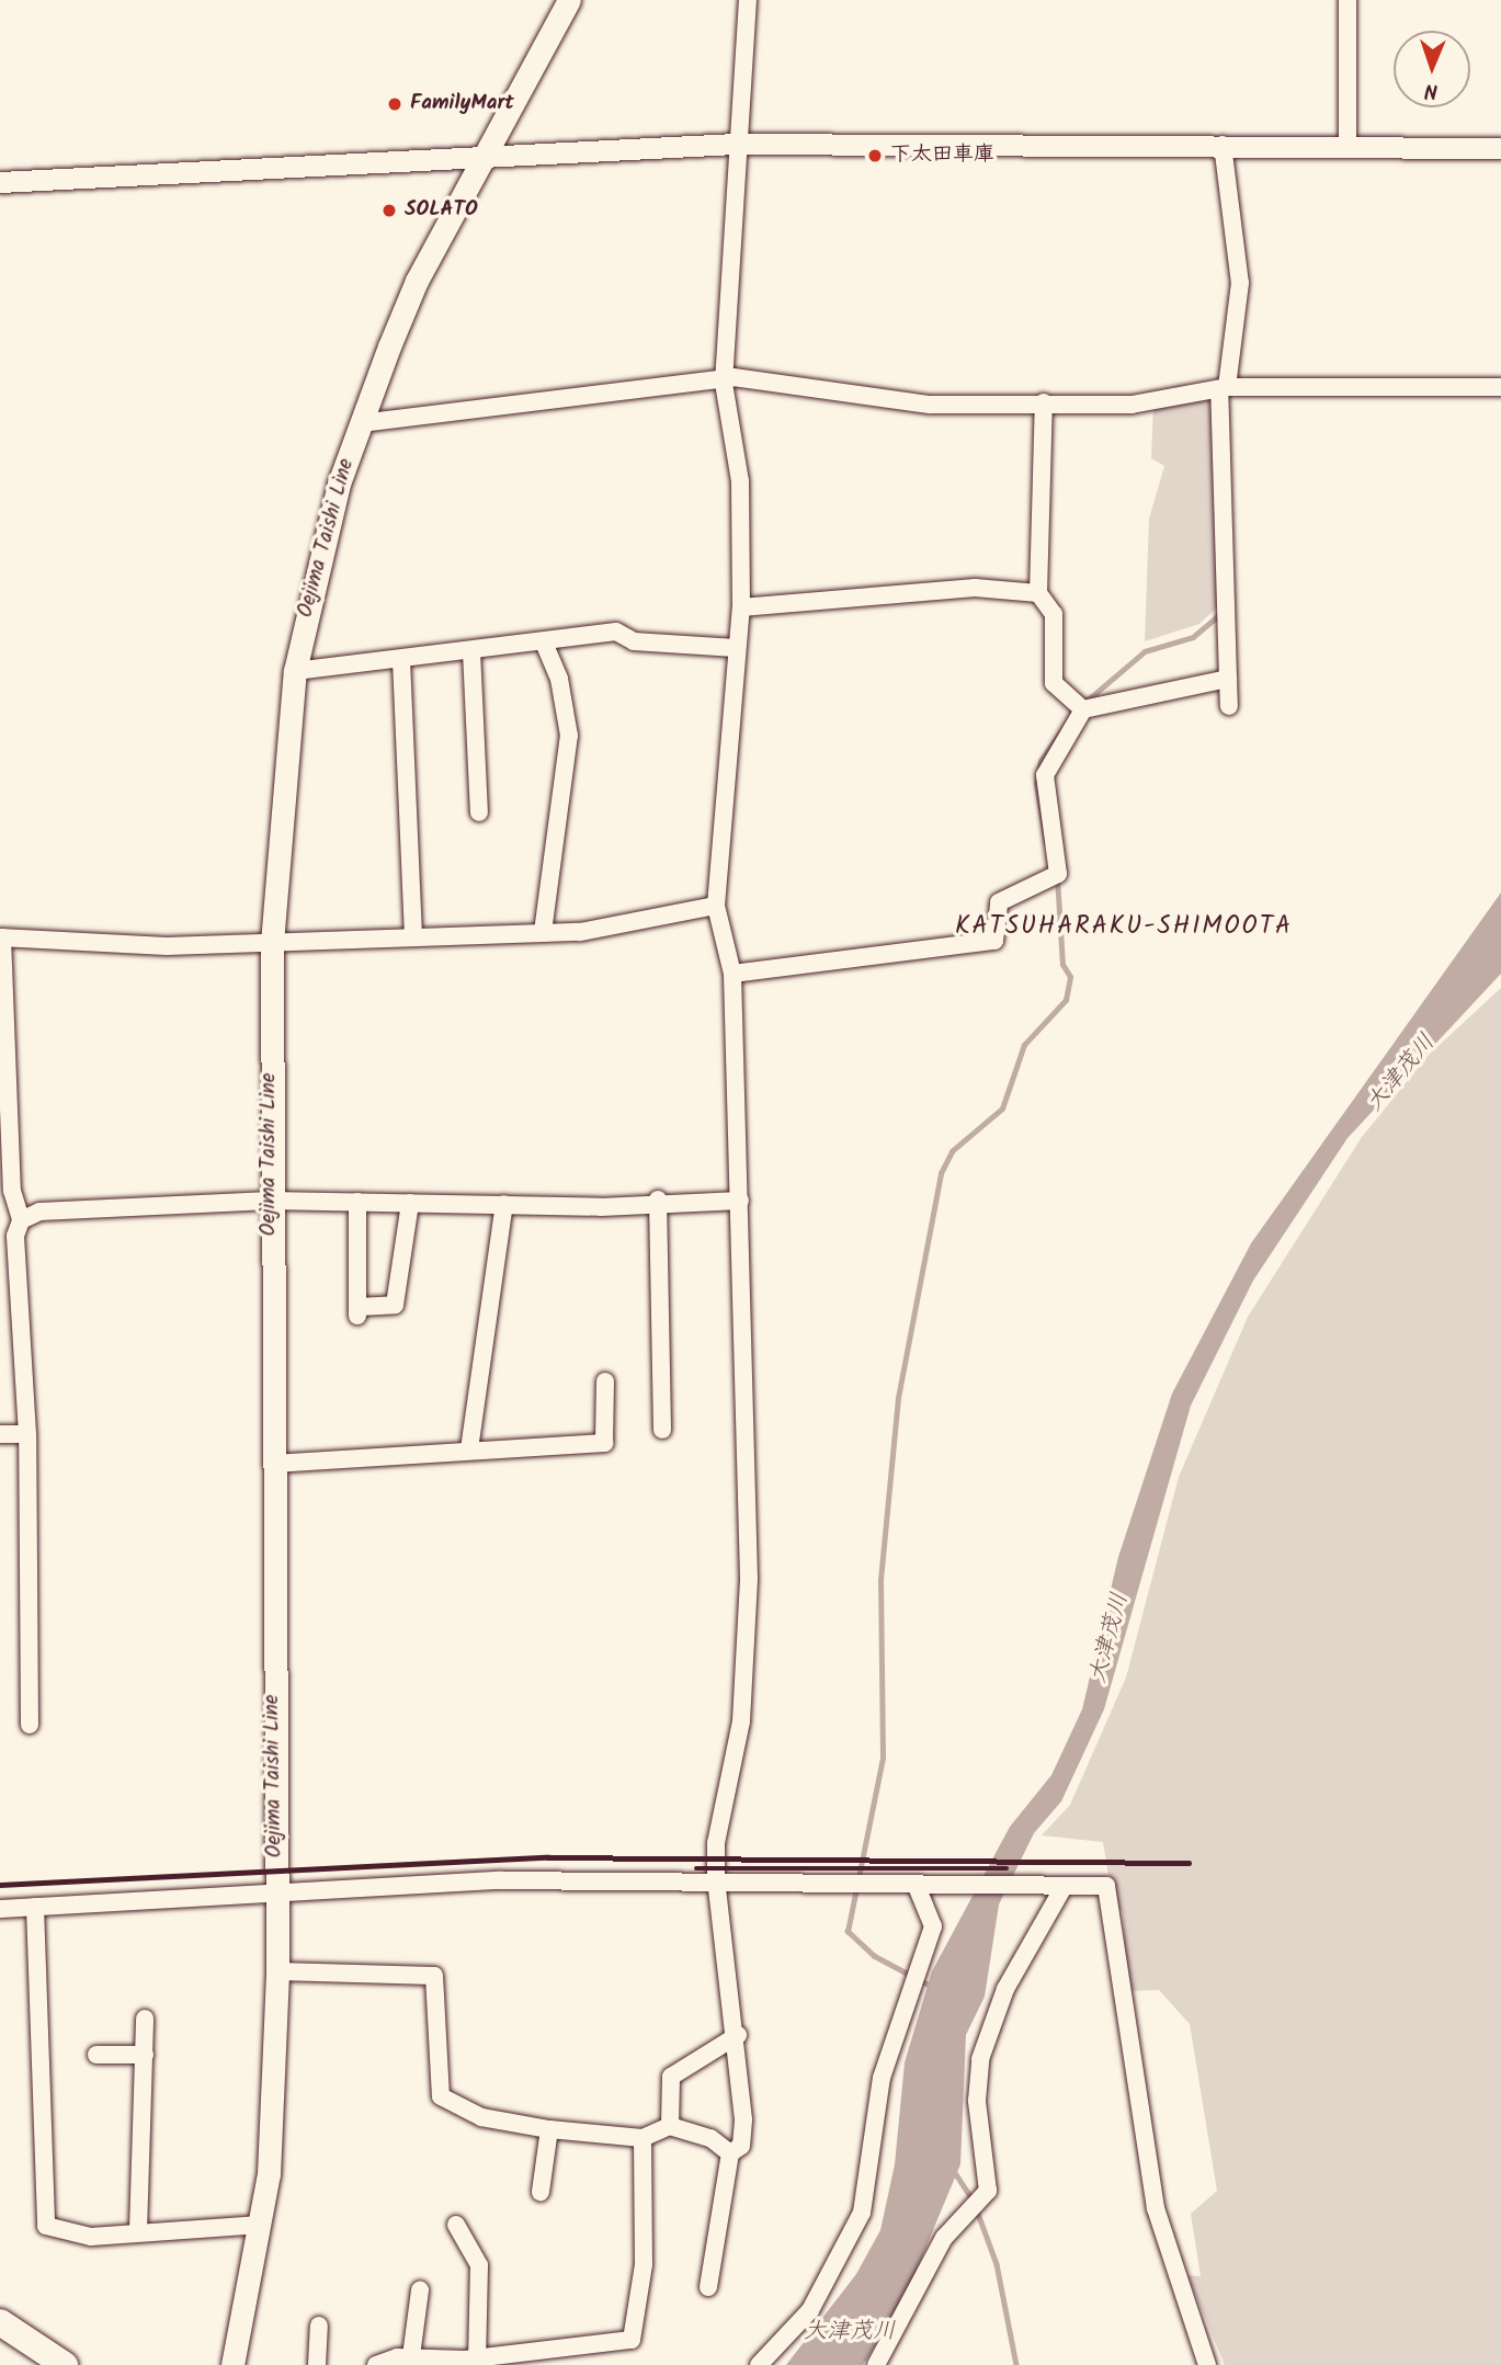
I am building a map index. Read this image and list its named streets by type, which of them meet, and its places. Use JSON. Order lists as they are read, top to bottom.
{
  "streets": {
    "main road": ["Oejima Taishi Line"]
  },
  "districts": ["KATSUHARAKU-SHIMOOTA"],
  "water": ["大津茂川"],
  "places": ["FamilyMart", "下太田車庫", "SOLATO"],
  "north": "bottom"
}
